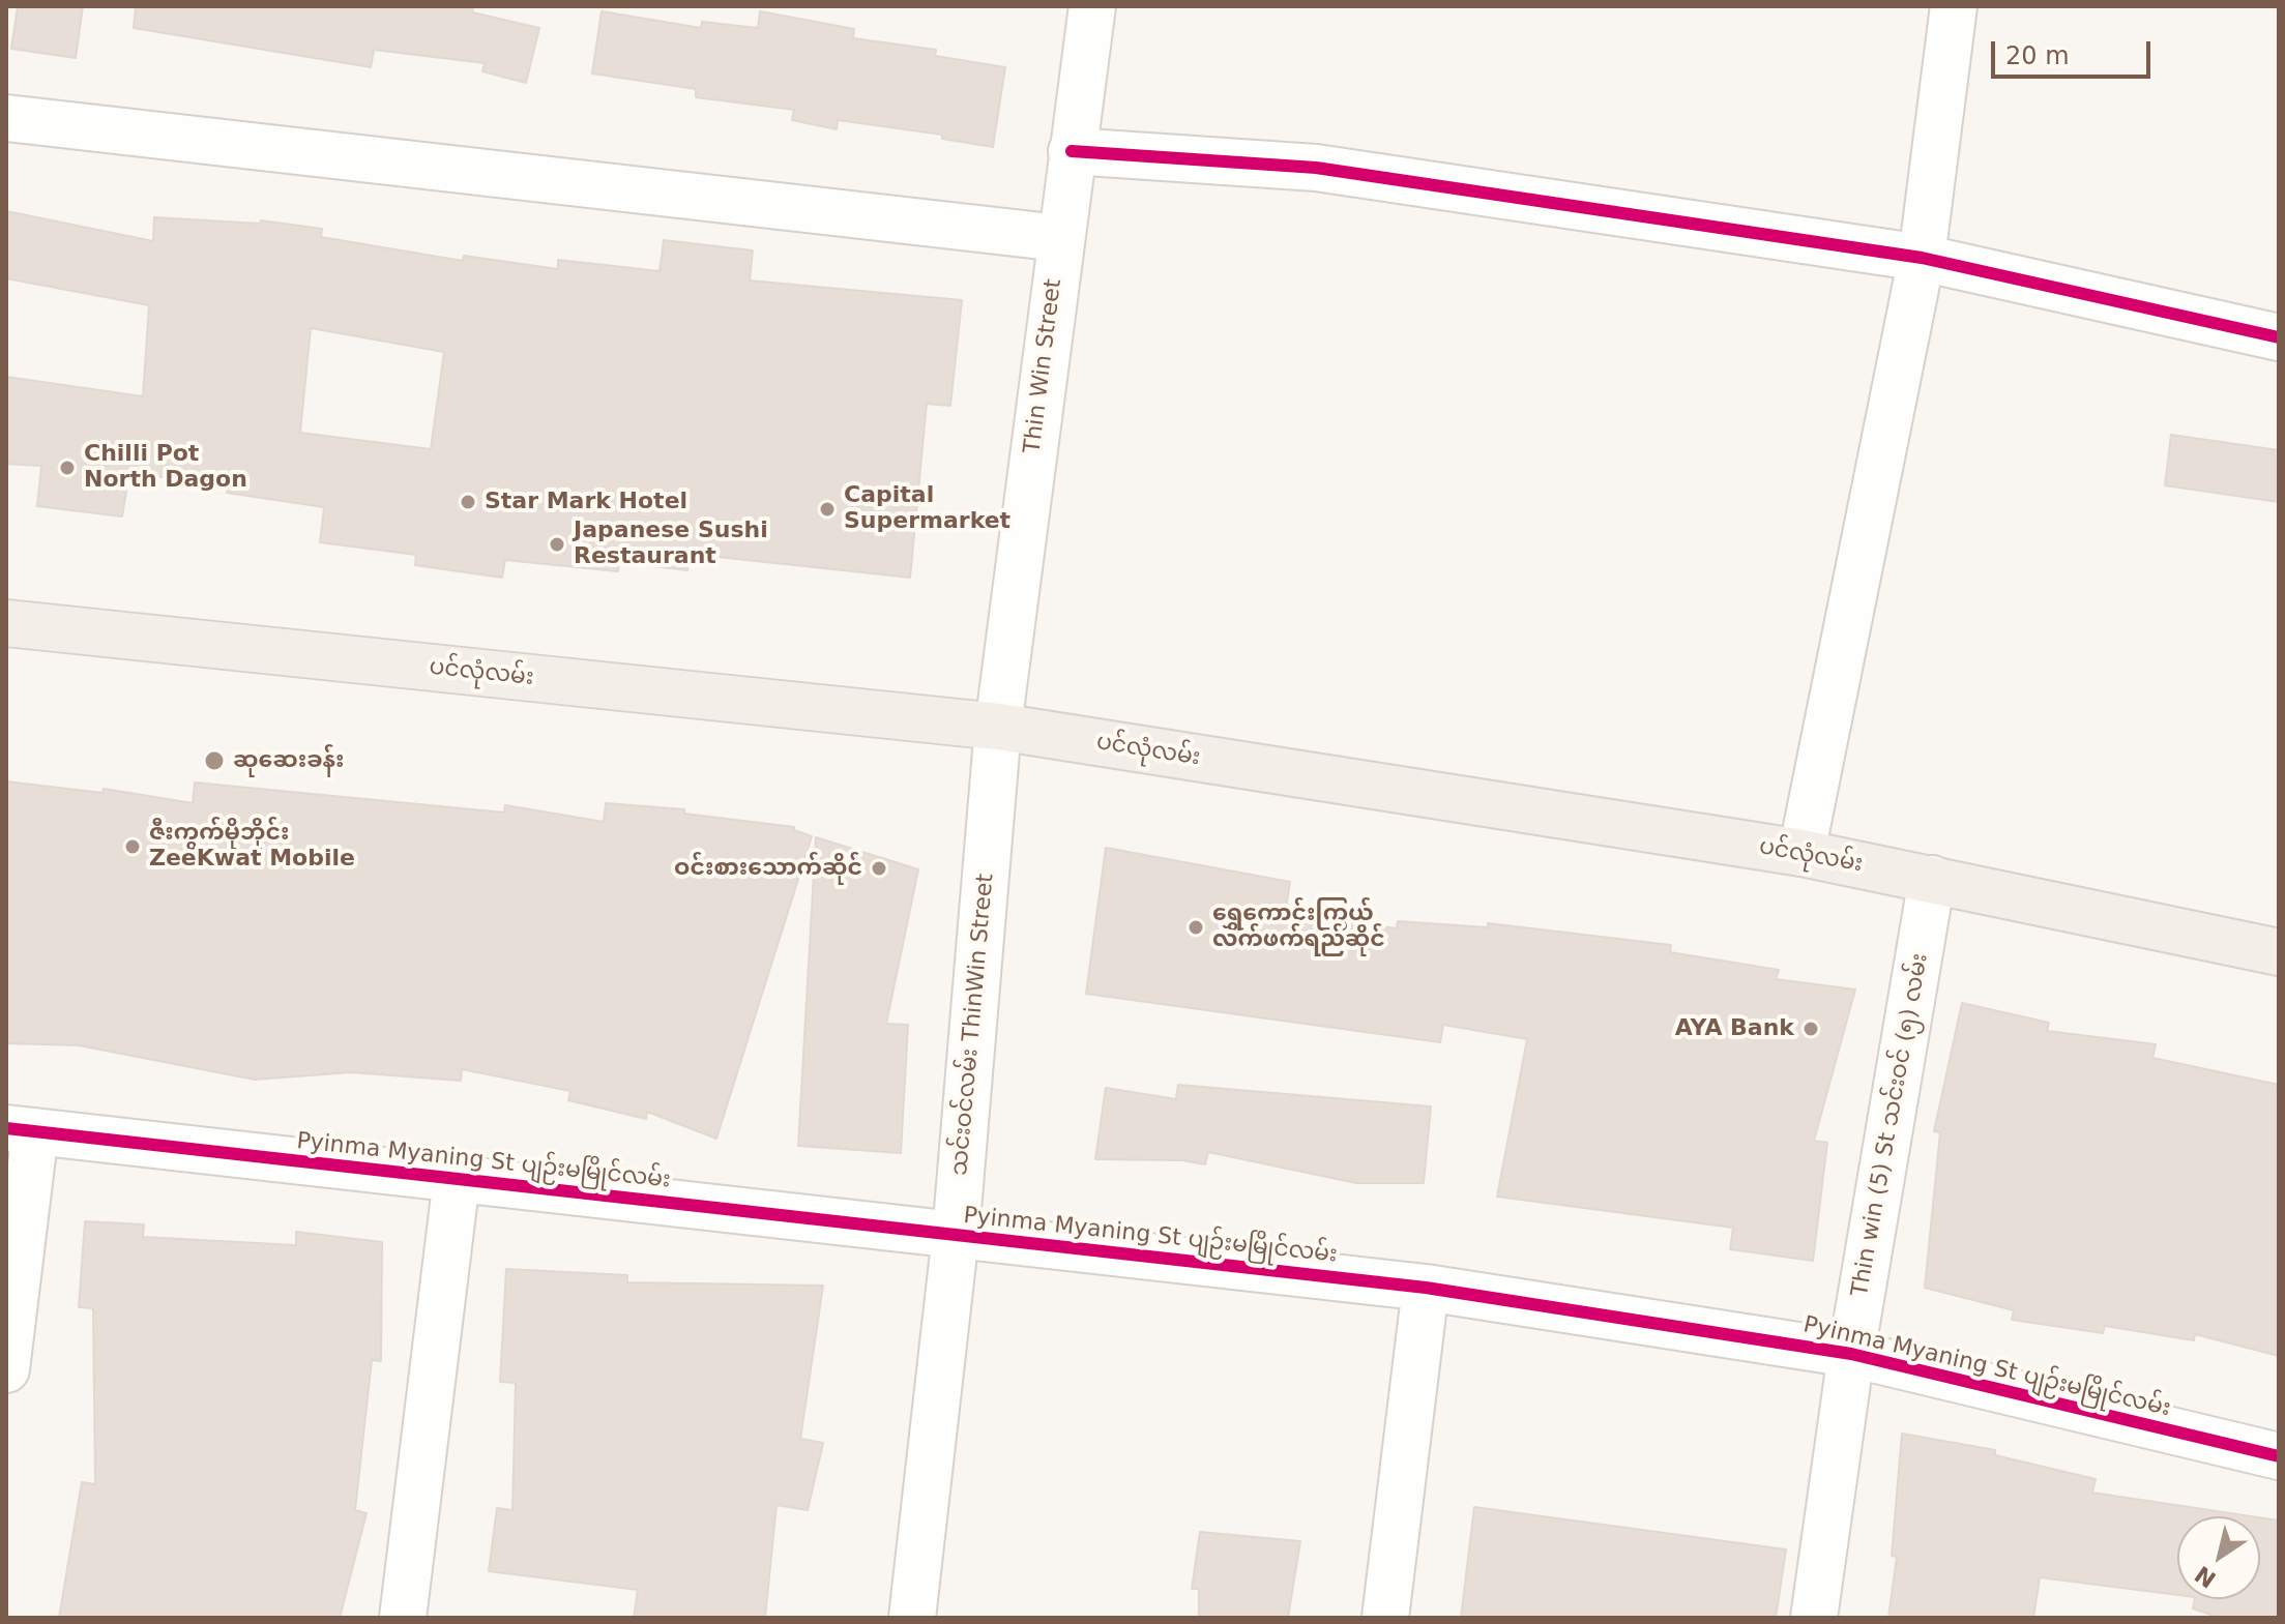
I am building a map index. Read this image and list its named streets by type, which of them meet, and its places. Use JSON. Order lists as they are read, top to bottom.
{
  "streets": {
    "main road": ["ပင်လုံလမ်း"],
    "street": [
      "Thin Win Street",
      "သင်းဝင်လမ်း ThinWin Street",
      "Thin win (5) St သင်းဝင် (၅) လမ်း",
      "Pyinma Myaning St ပျဉ်းမမြိုင်လမ်း"
    ]
  },
  "crossings": [
    ["Thin Win Street", "ပင်လုံလမ်း"],
    ["Thin Win Street", "သင်းဝင်လမ်း ThinWin Street"],
    ["ပင်လုံလမ်း", "သင်းဝင်လမ်း ThinWin Street"],
    ["ပင်လုံလမ်း", "Thin win (5) St သင်းဝင် (၅) လမ်း"],
    ["သင်းဝင်လမ်း ThinWin Street", "Pyinma Myaning St ပျဉ်းမမြိုင်လမ်း"],
    ["Thin win (5) St သင်းဝင် (၅) လမ်း", "Pyinma Myaning St ပျဉ်းမမြိုင်လမ်း"]
  ],
  "places": [
    "Chilli Pot North Dagon",
    "Star Mark Hotel",
    "Capital Supermarket",
    "Japanese Sushi Restaurant",
    "ဆုဆေးခန်း",
    "ဇီးကွက်မိုဘိုင်း ZeeKwat Mobile",
    "ဝင်းစားသောက်ဆိုင်",
    "ရွှေကောင်းကြွယ် လက်ဖက်ရည်ဆိုင်",
    "AYA Bank"
  ],
  "scale_bar": "20 m",
  "north": "bottom left"
}
